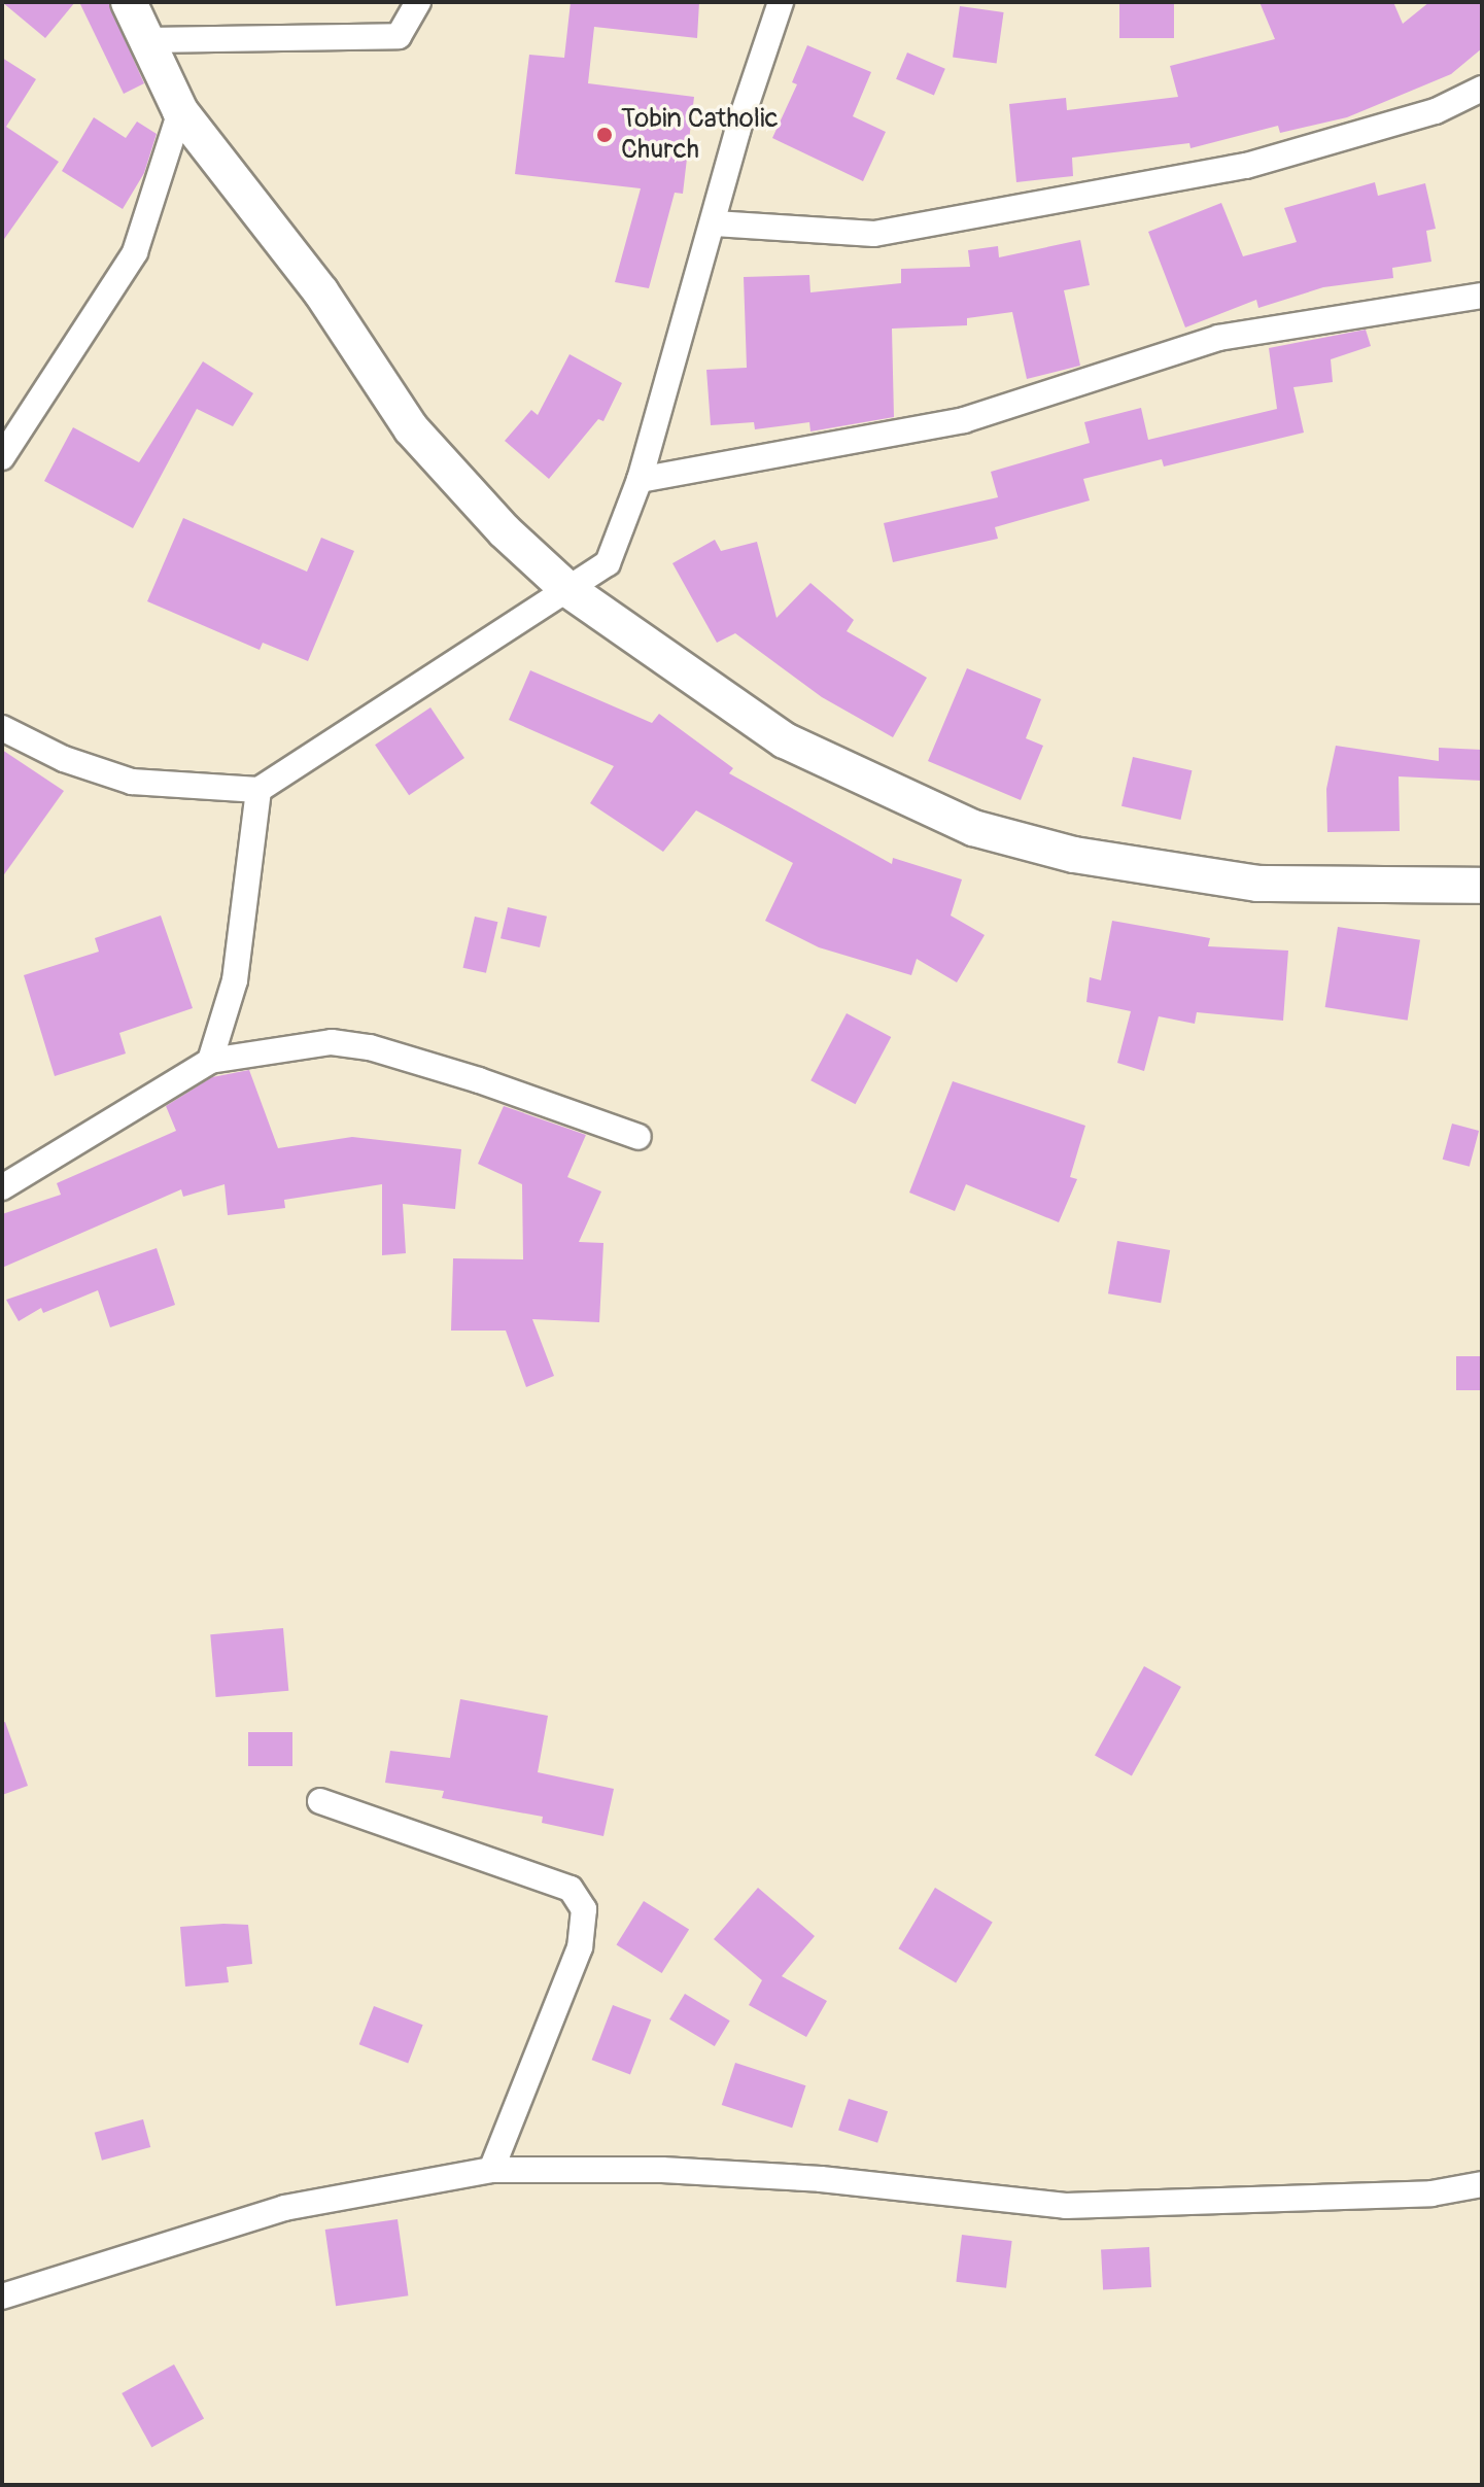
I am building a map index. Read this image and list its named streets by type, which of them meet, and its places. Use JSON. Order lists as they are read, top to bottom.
{
  "places": ["Tobin Catholic Church"]
}
